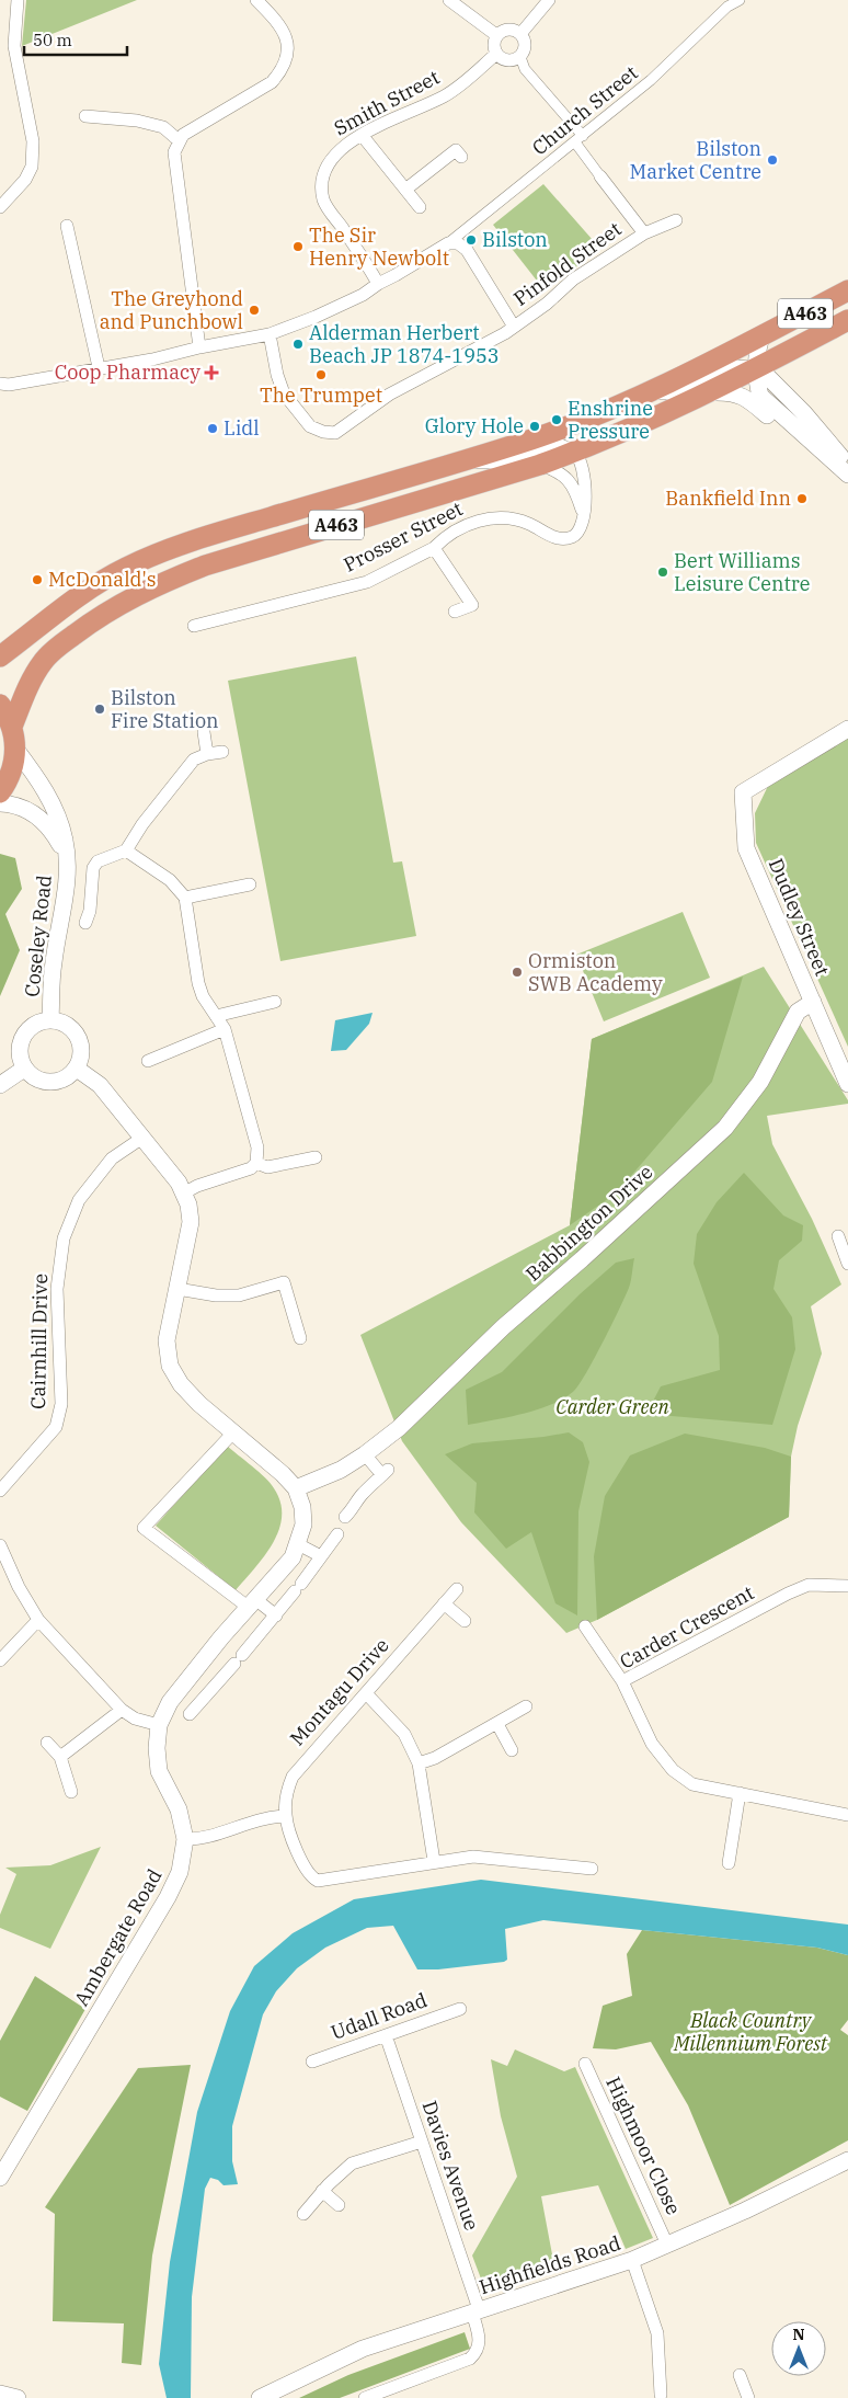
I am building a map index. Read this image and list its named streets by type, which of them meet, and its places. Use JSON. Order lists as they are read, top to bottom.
{
  "streets": {
    "highway": ["A463"],
    "street": [
      "Smith Street",
      "Church Street",
      "Pinfold Street",
      "Prosser Street",
      "Dudley Street",
      "Coseley Road",
      "Babbington Drive",
      "Cairnhill Drive",
      "Carder Crescent",
      "Montagu Drive",
      "Ambergate Road",
      "Udall Road",
      "Highmoor Close",
      "Davies Avenue",
      "Highfields Road"
    ]
  },
  "crossings": [
    ["Smith Street", "Pinfold Street"],
    ["Church Street", "Pinfold Street"],
    ["Dudley Street", "Babbington Drive"],
    ["Coseley Road", "Ambergate Road"],
    ["Babbington Drive", "Ambergate Road"],
    ["Cairnhill Drive", "Ambergate Road"],
    ["Udall Road", "Davies Avenue"],
    ["Highmoor Close", "Highfields Road"],
    ["Davies Avenue", "Highfields Road"]
  ],
  "parks": ["Carder Green", "Black Country Millennium Forest"],
  "places": {
    "other": [
      "Bilston Market Centre",
      "Bilston",
      "The Sir Henry Newbolt",
      "The Greyhond and Punchbowl",
      "Alderman Herbert Beach JP 1874-1953",
      "The Trumpet",
      "Enshrine Pressure",
      "Glory Hole",
      "Lidl",
      "Bankfield Inn",
      "Bert Williams Leisure Centre",
      "McDonald's",
      "Bilston Fire Station",
      "Ormiston SWB Academy"
    ],
    "health": ["Coop Pharmacy"]
  },
  "scale_bar": "50 m",
  "north": "top"
}
